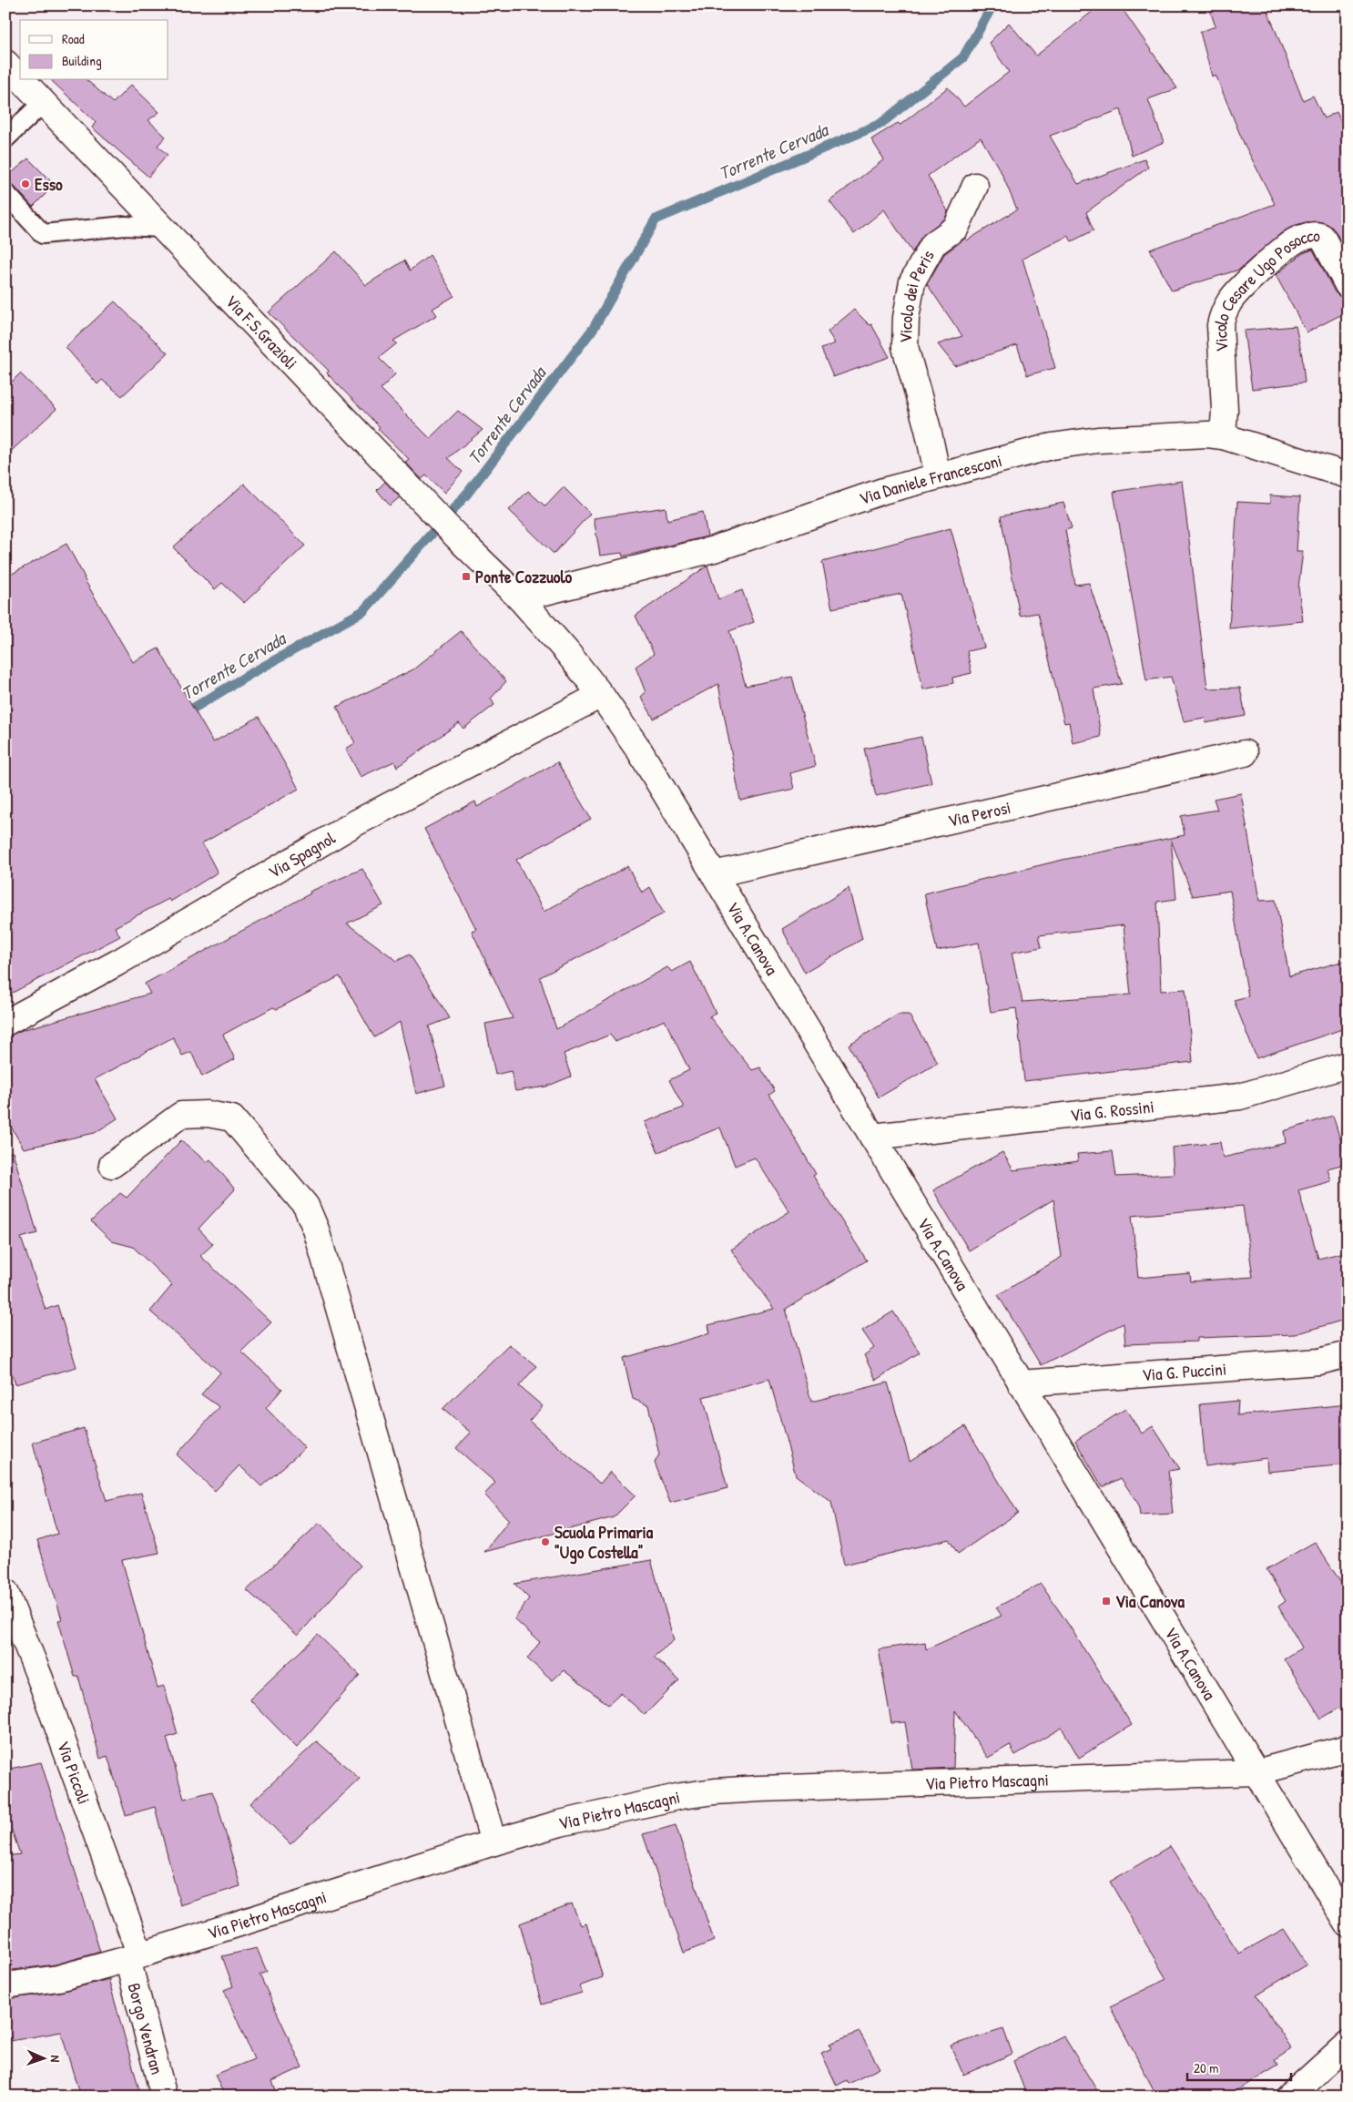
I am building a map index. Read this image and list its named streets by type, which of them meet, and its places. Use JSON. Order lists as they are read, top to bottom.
{
  "streets": {
    "street": [
      "Vicolo dei Peris",
      "Vicolo Cesare Ugo Posocco",
      "Via F.S.Grazioli",
      "Via Daniele Francesconi",
      "Via Perosi",
      "Via Spagnol",
      "Via A.Canova",
      "Via G. Rossini",
      "Via G. Puccini",
      "Via Piccoli",
      "Via Pietro Mascagni",
      "Borgo Vendran"
    ]
  },
  "crossings": [
    ["Vicolo dei Peris", "Via Daniele Francesconi"],
    ["Vicolo Cesare Ugo Posocco", "Via Daniele Francesconi"],
    ["Via F.S.Grazioli", "Via Daniele Francesconi"],
    ["Via F.S.Grazioli", "Via A.Canova"],
    ["Via Daniele Francesconi", "Via A.Canova"],
    ["Via Perosi", "Via A.Canova"],
    ["Via Spagnol", "Via A.Canova"],
    ["Via A.Canova", "Via G. Rossini"],
    ["Via A.Canova", "Via G. Puccini"],
    ["Via A.Canova", "Via Pietro Mascagni"],
    ["Via Piccoli", "Via Pietro Mascagni"],
    ["Via Piccoli", "Borgo Vendran"],
    ["Via Pietro Mascagni", "Borgo Vendran"]
  ],
  "water": ["Torrente Cervada"],
  "places": {
    "other": ["Esso", "Scuola Primaria \"Ugo Costella\""],
    "transit": ["Ponte Cozzuolo", "Via Canova"]
  },
  "legend": ["Road", "Building"],
  "scale_bar": "20 m",
  "north": "right"
}
